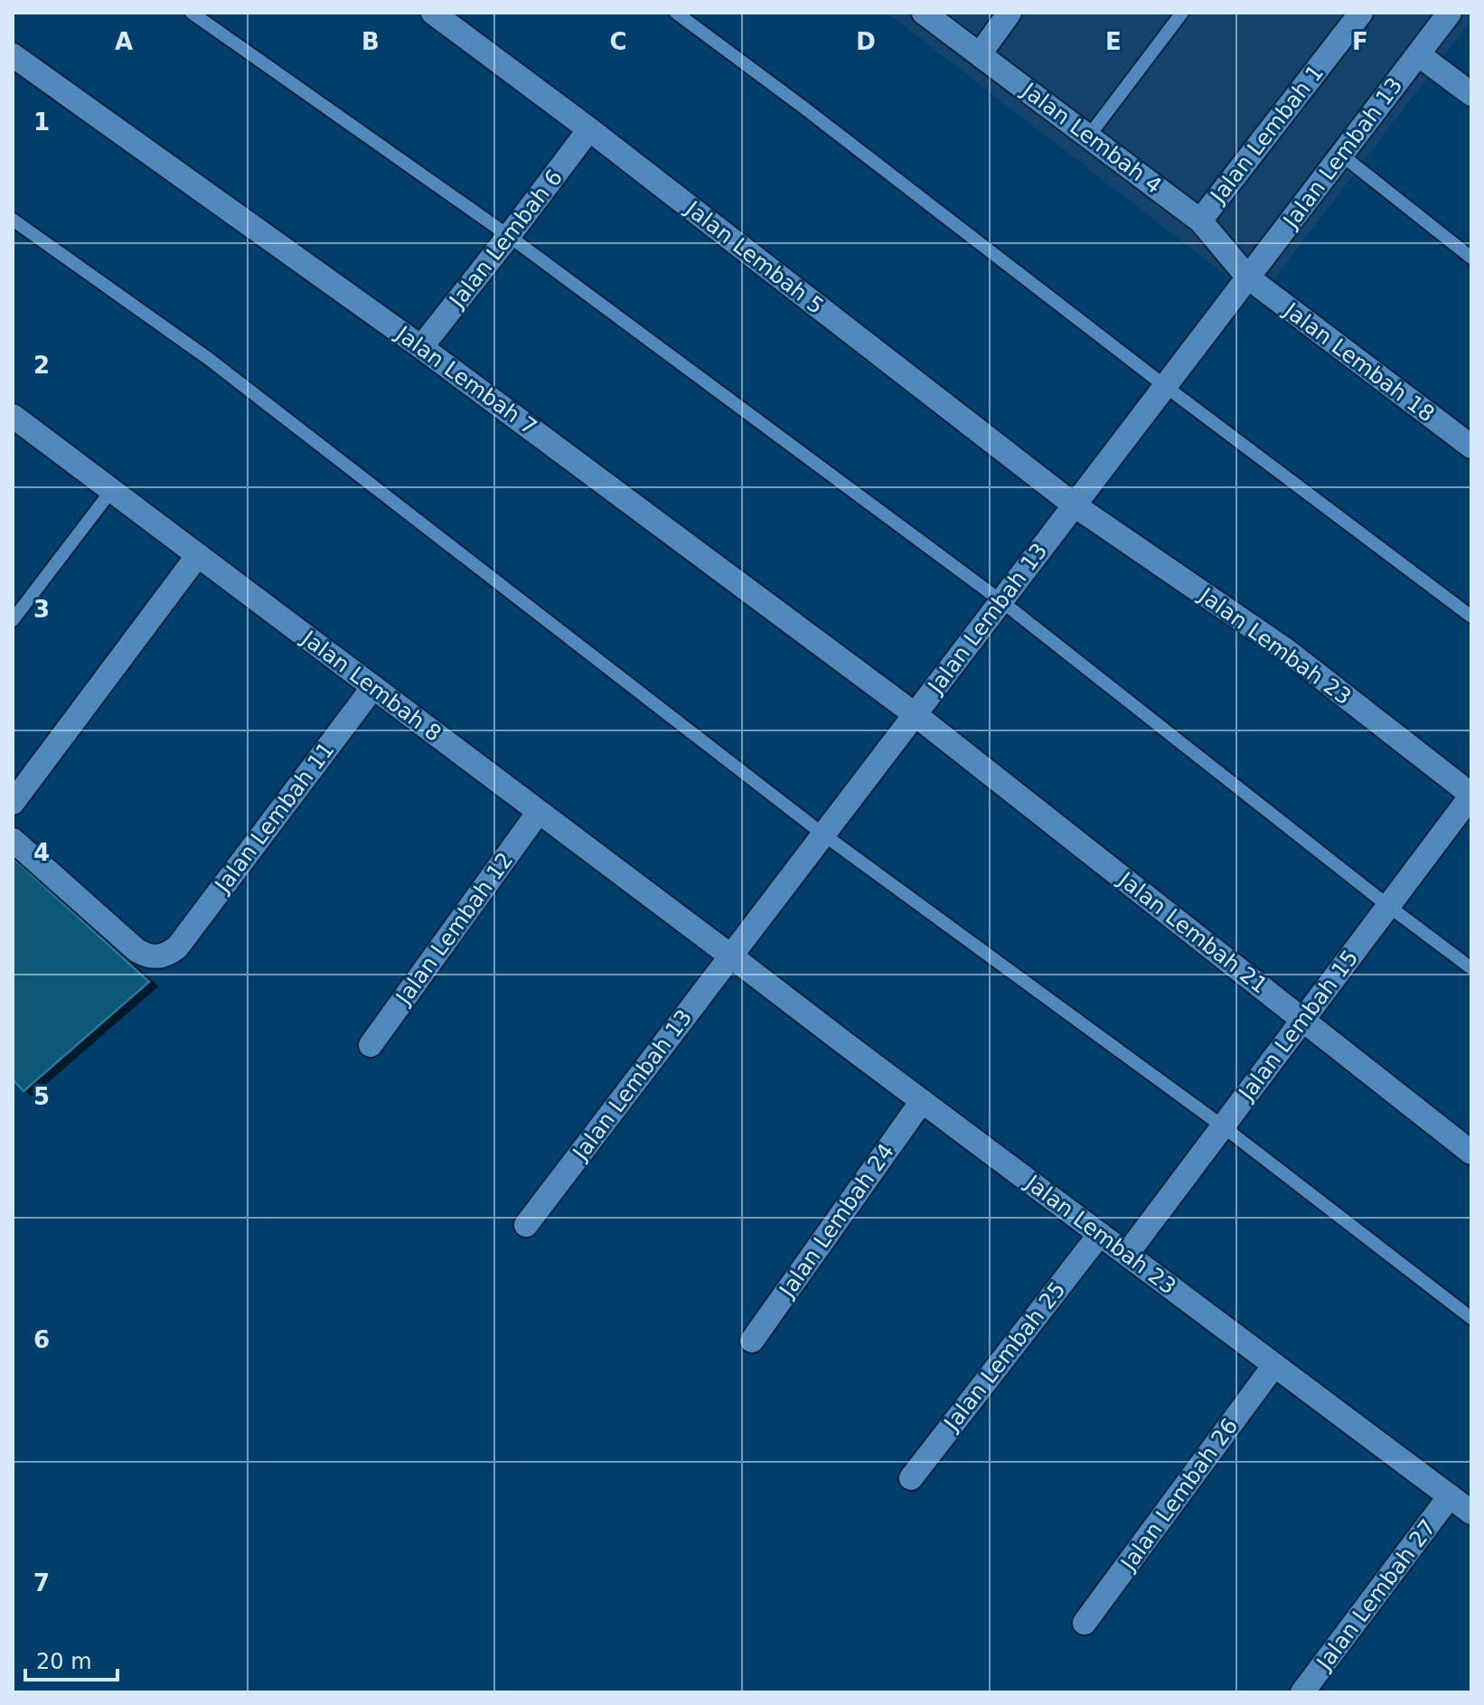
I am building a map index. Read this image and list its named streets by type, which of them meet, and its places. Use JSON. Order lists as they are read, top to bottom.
{
  "streets": {
    "street": [
      "Jalan Lembah 1",
      "Jalan Lembah 4",
      "Jalan Lembah 13",
      "Jalan Lembah 6",
      "Jalan Lembah 5",
      "Jalan Lembah 18",
      "Jalan Lembah 7",
      "Jalan Lembah 23",
      "Jalan Lembah 8",
      "Jalan Lembah 11",
      "Jalan Lembah 12",
      "Jalan Lembah 21",
      "Jalan Lembah 15",
      "Jalan Lembah 24",
      "Jalan Lembah 25",
      "Jalan Lembah 26",
      "Jalan Lembah 27"
    ]
  },
  "crossings": [
    ["Jalan Lembah 1", "Jalan Lembah 4"],
    ["Jalan Lembah 4", "Jalan Lembah 13"],
    ["Jalan Lembah 4", "Jalan Lembah 18"],
    ["Jalan Lembah 13", "Jalan Lembah 5"],
    ["Jalan Lembah 13", "Jalan Lembah 18"],
    ["Jalan Lembah 13", "Jalan Lembah 7"],
    ["Jalan Lembah 13", "Jalan Lembah 23"],
    ["Jalan Lembah 13", "Jalan Lembah 8"],
    ["Jalan Lembah 13", "Jalan Lembah 21"],
    ["Jalan Lembah 6", "Jalan Lembah 5"],
    ["Jalan Lembah 6", "Jalan Lembah 7"],
    ["Jalan Lembah 5", "Jalan Lembah 23"],
    ["Jalan Lembah 7", "Jalan Lembah 21"],
    ["Jalan Lembah 23", "Jalan Lembah 8"],
    ["Jalan Lembah 23", "Jalan Lembah 15"],
    ["Jalan Lembah 23", "Jalan Lembah 24"],
    ["Jalan Lembah 23", "Jalan Lembah 25"],
    ["Jalan Lembah 23", "Jalan Lembah 26"],
    ["Jalan Lembah 23", "Jalan Lembah 27"],
    ["Jalan Lembah 8", "Jalan Lembah 11"],
    ["Jalan Lembah 8", "Jalan Lembah 12"],
    ["Jalan Lembah 21", "Jalan Lembah 15"]
  ],
  "scale_bar": "20 m",
  "grid": {
    "columns": [
      "A",
      "B",
      "C",
      "D",
      "E",
      "F"
    ],
    "rows": [
      "1",
      "2",
      "3",
      "4",
      "5",
      "6",
      "7"
    ]
  }
}
